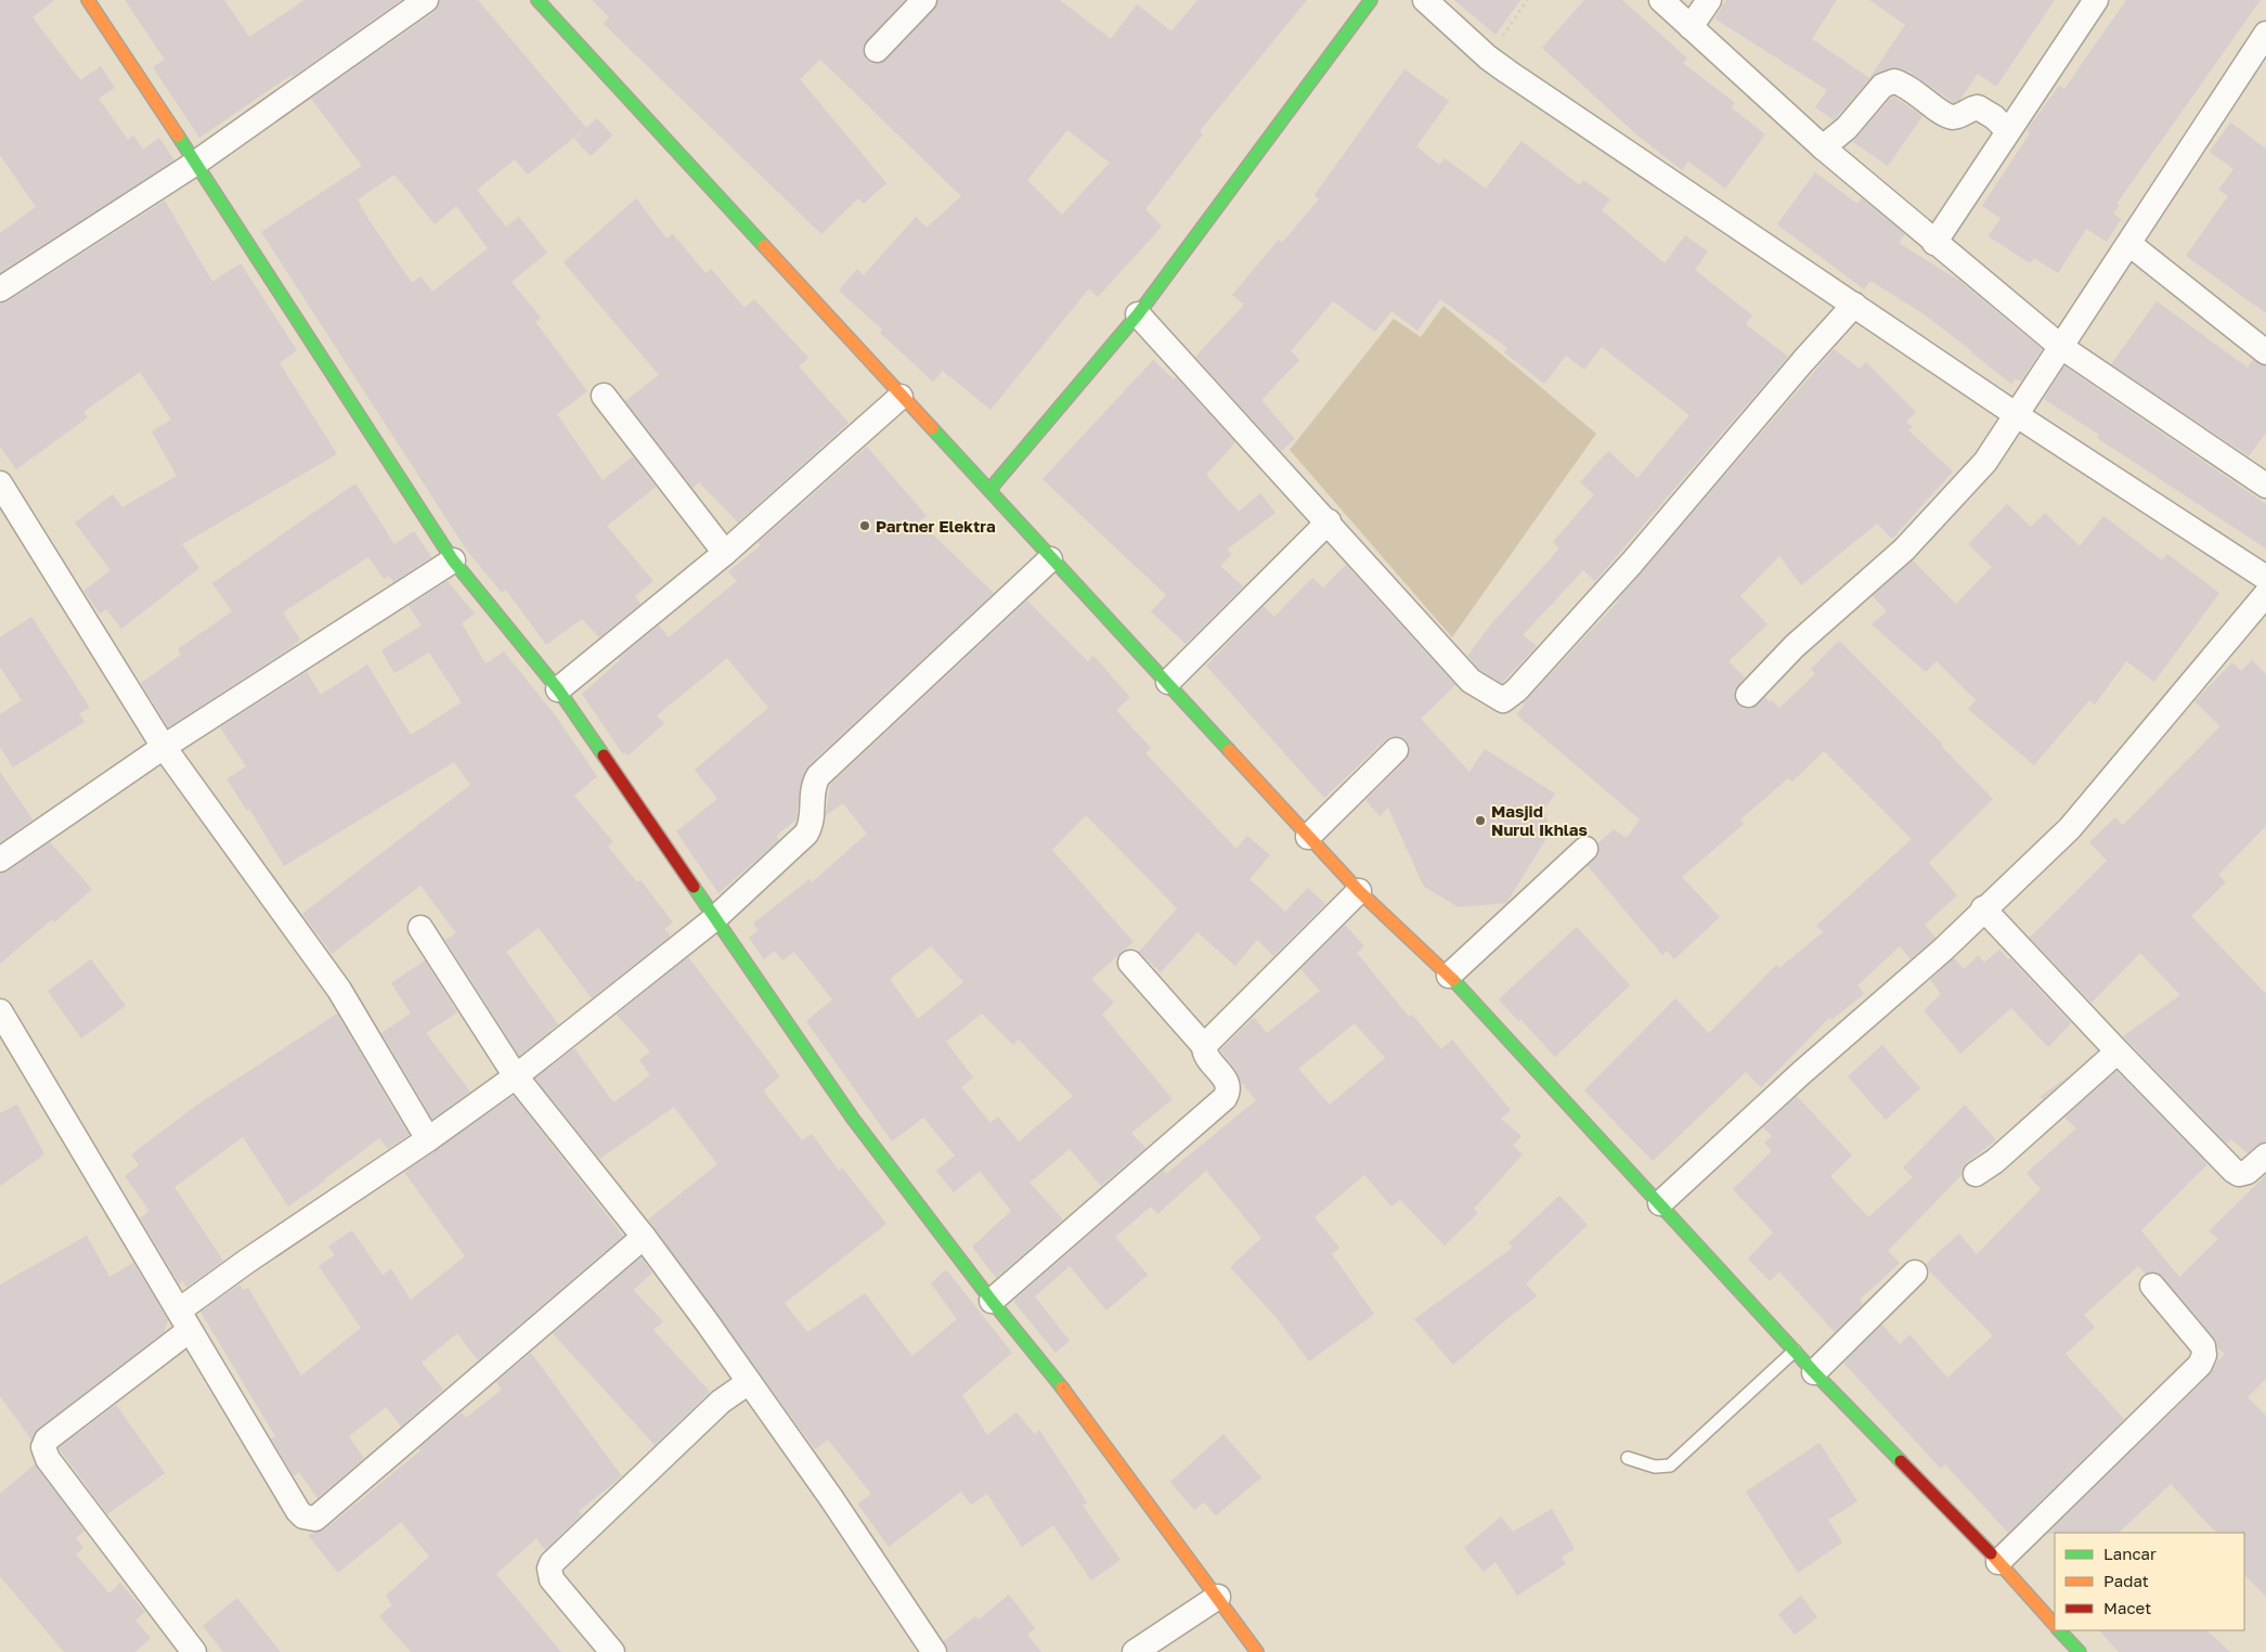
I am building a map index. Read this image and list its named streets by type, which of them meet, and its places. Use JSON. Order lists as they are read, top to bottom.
{
  "places": ["Partner Elektra", "Masjid Nurul Ikhlas"],
  "legend": ["Lancar", "Padat", "Macet"]
}
